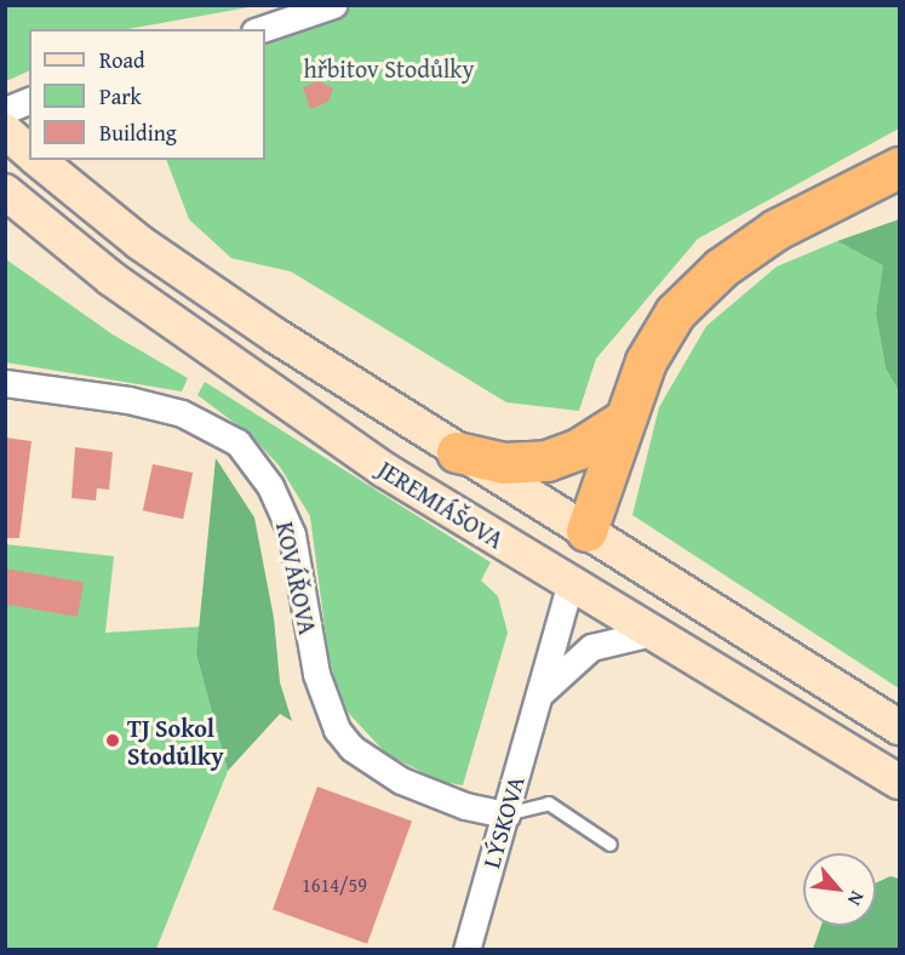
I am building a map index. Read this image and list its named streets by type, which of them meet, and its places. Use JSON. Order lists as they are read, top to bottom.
{
  "streets": {
    "main road": ["JEREMIÁŠOVA"],
    "street": ["KOVÁŘOVA", "LÝSKOVA"]
  },
  "crossings": [
    ["JEREMIÁŠOVA", "LÝSKOVA"],
    ["KOVÁŘOVA", "LÝSKOVA"]
  ],
  "parks": ["hřbitov Stodůlky"],
  "places": ["TJ Sokol Stodůlky"],
  "house_numbers": ["1614/59"],
  "legend": ["Road", "Park", "Building"],
  "north": "bottom right"
}
